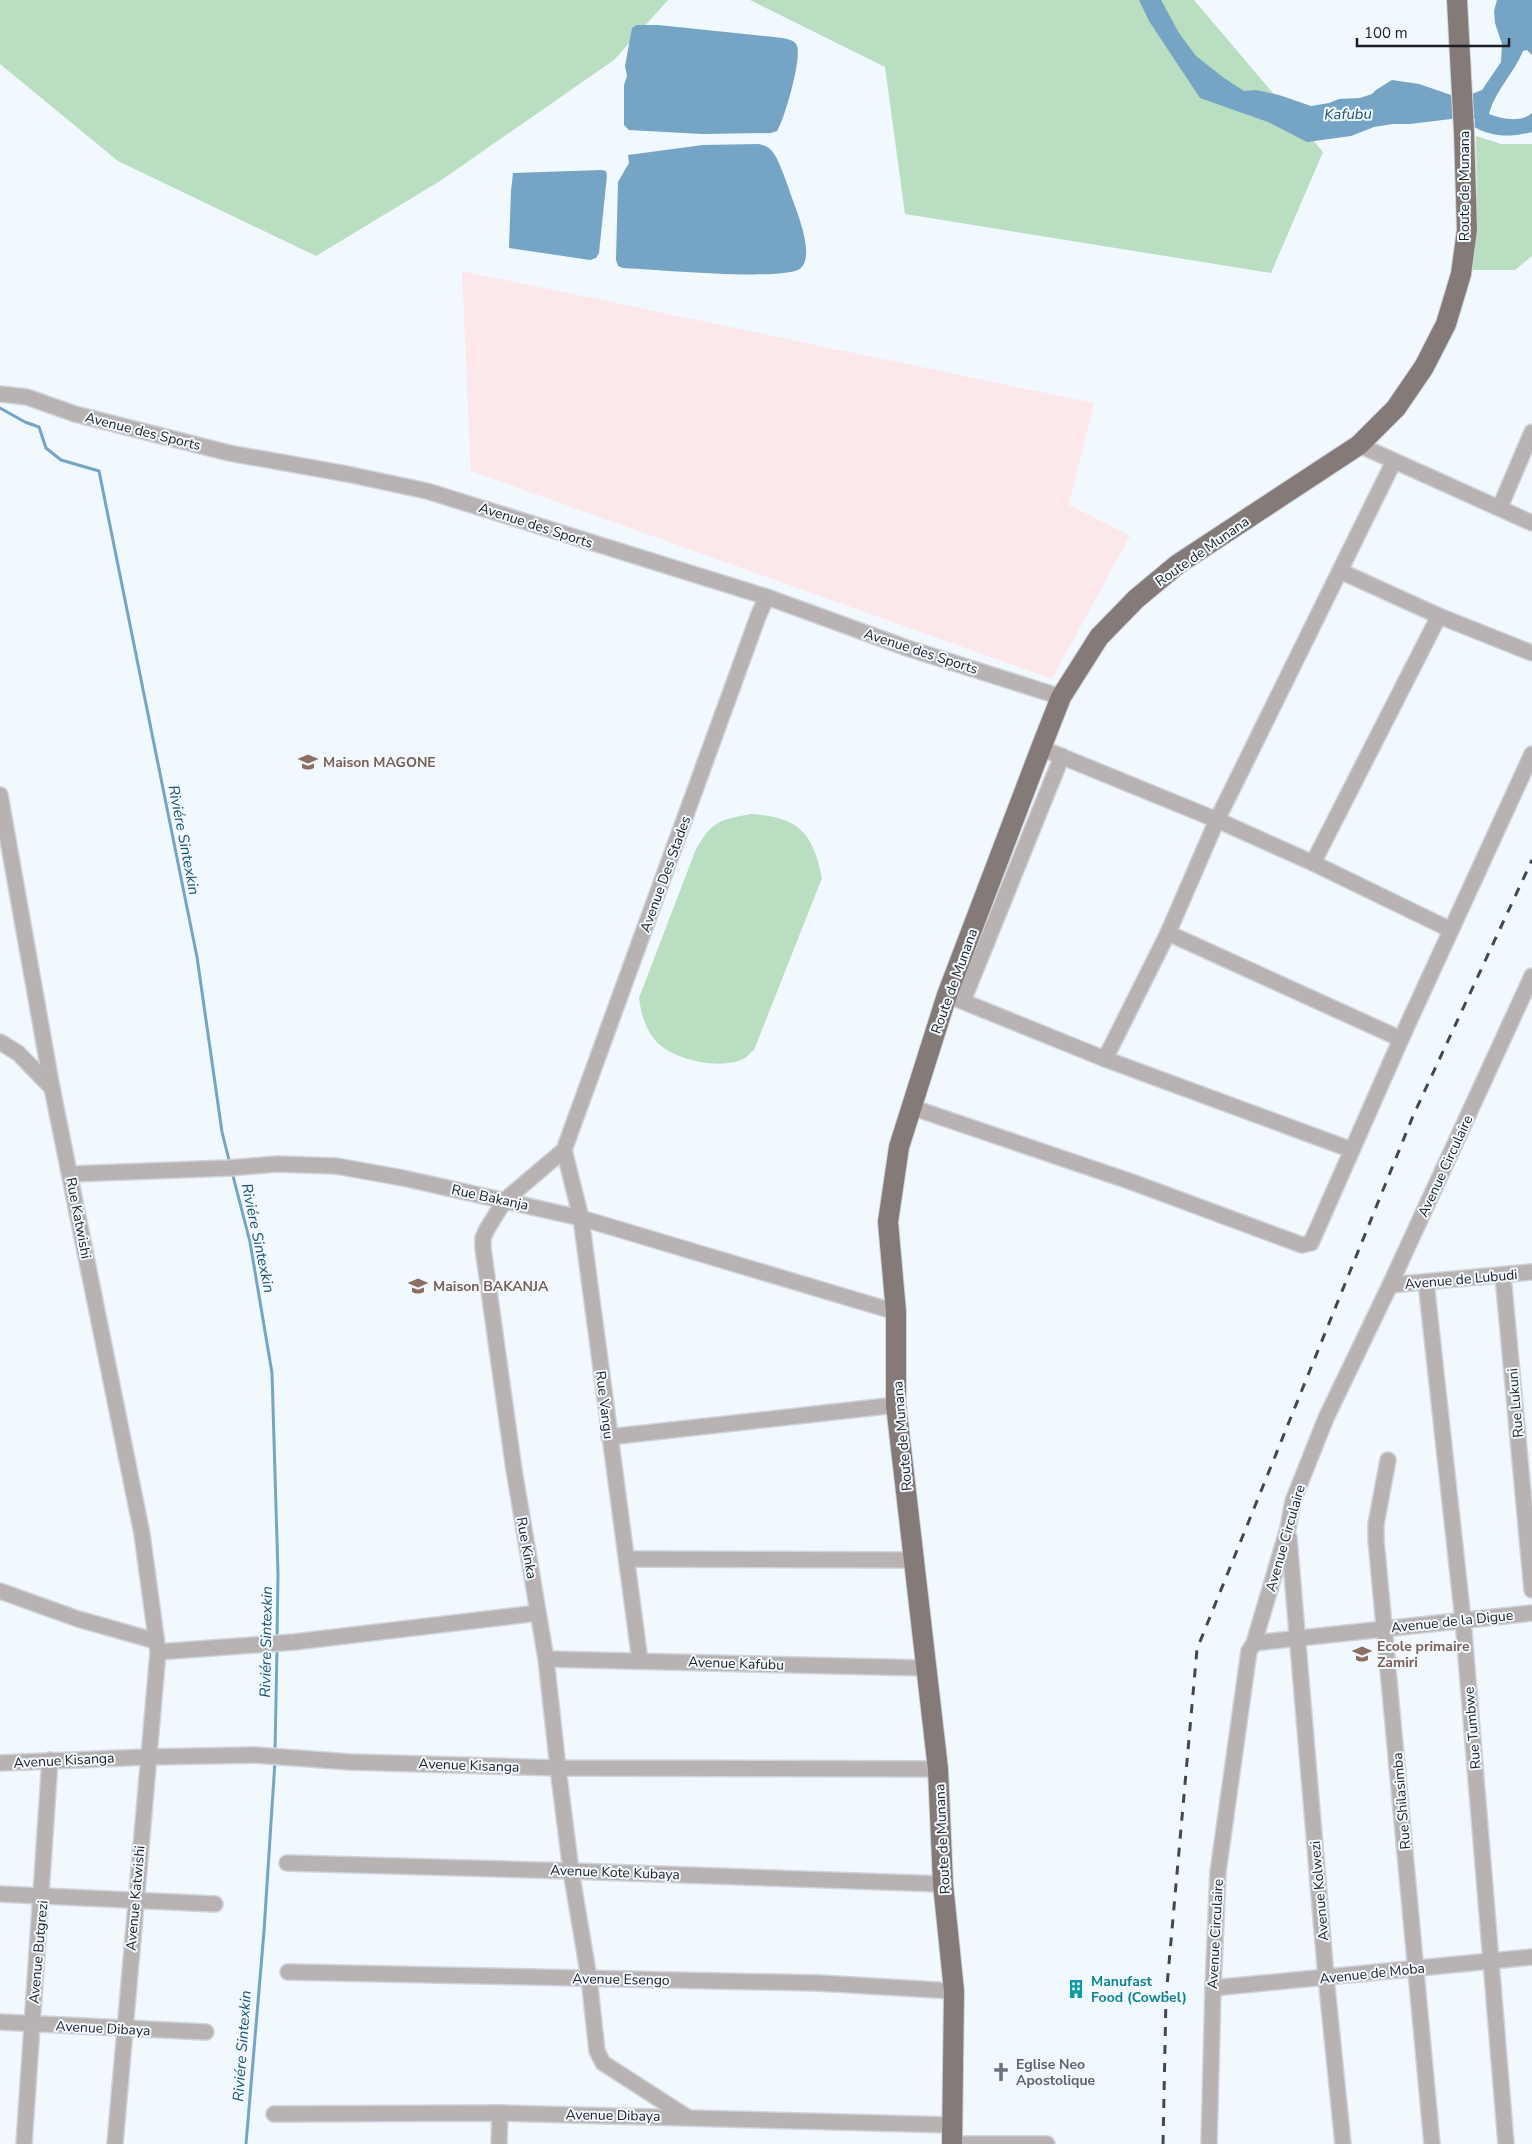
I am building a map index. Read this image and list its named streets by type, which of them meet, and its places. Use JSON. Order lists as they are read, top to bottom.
{
  "streets": {
    "main road": ["Route de Munana"],
    "street": [
      "Avenue des Sports",
      "Avenue Des Stades",
      "Avenue Circulaire",
      "Rue Bakanja",
      "Rue Katwishi",
      "Avenue de Lubudi",
      "Rue Lukuni",
      "Rue Vangu",
      "Rue Kinka",
      "Avenue de la Digue",
      "Avenue Kafubu",
      "Rue Tumbwe",
      "Avenue Kisanga",
      "Rue Shilasimba",
      "Avenue Kote Kubaya",
      "Avenue Kolwezi",
      "Avenue Katwishi",
      "Avenue Butgrezi",
      "Avenue de Moba",
      "Avenue Esengo",
      "Avenue Dibaya"
    ]
  },
  "crossings": [
    ["Route de Munana", "Avenue des Sports"],
    ["Route de Munana", "Rue Bakanja"],
    ["Route de Munana", "Avenue Kafubu"],
    ["Route de Munana", "Avenue Kisanga"],
    ["Route de Munana", "Avenue Kote Kubaya"],
    ["Route de Munana", "Avenue Esengo"],
    ["Route de Munana", "Avenue Dibaya"],
    ["Avenue des Sports", "Avenue Des Stades"],
    ["Avenue Des Stades", "Rue Vangu"],
    ["Avenue Des Stades", "Rue Kinka"],
    ["Avenue Circulaire", "Avenue de Lubudi"],
    ["Avenue Circulaire", "Avenue de la Digue"],
    ["Avenue Circulaire", "Avenue Kolwezi"],
    ["Avenue Circulaire", "Avenue de Moba"],
    ["Rue Bakanja", "Rue Katwishi"],
    ["Rue Bakanja", "Rue Vangu"],
    ["Rue Bakanja", "Rue Kinka"],
    ["Rue Katwishi", "Avenue Katwishi"],
    ["Avenue de Lubudi", "Rue Lukuni"],
    ["Avenue de Lubudi", "Rue Tumbwe"],
    ["Rue Vangu", "Rue Kinka"],
    ["Rue Vangu", "Avenue Kafubu"],
    ["Rue Kinka", "Avenue Kafubu"],
    ["Rue Kinka", "Avenue Kisanga"],
    ["Rue Kinka", "Avenue Kote Kubaya"],
    ["Rue Kinka", "Avenue Esengo"],
    ["Rue Kinka", "Avenue Dibaya"],
    ["Avenue de la Digue", "Rue Tumbwe"],
    ["Avenue de la Digue", "Rue Shilasimba"],
    ["Avenue de la Digue", "Avenue Kolwezi"],
    ["Rue Tumbwe", "Avenue de Moba"],
    ["Avenue Kisanga", "Avenue Katwishi"],
    ["Avenue Kisanga", "Avenue Butgrezi"],
    ["Rue Shilasimba", "Avenue de Moba"],
    ["Avenue Kolwezi", "Avenue de Moba"],
    ["Avenue Katwishi", "Avenue Dibaya"],
    ["Avenue Butgrezi", "Avenue Dibaya"]
  ],
  "water": ["Kafubu", "Riviére Sintexkin"],
  "places": {
    "school or university": ["Maison MAGONE", "Maison BAKANJA", "Ecole primaire Zamiri"],
    "building": ["Manufast Food (Cowbel)"],
    "church": ["Eglise Neo Apostolique"]
  },
  "scale_bar": "100 m"
}
